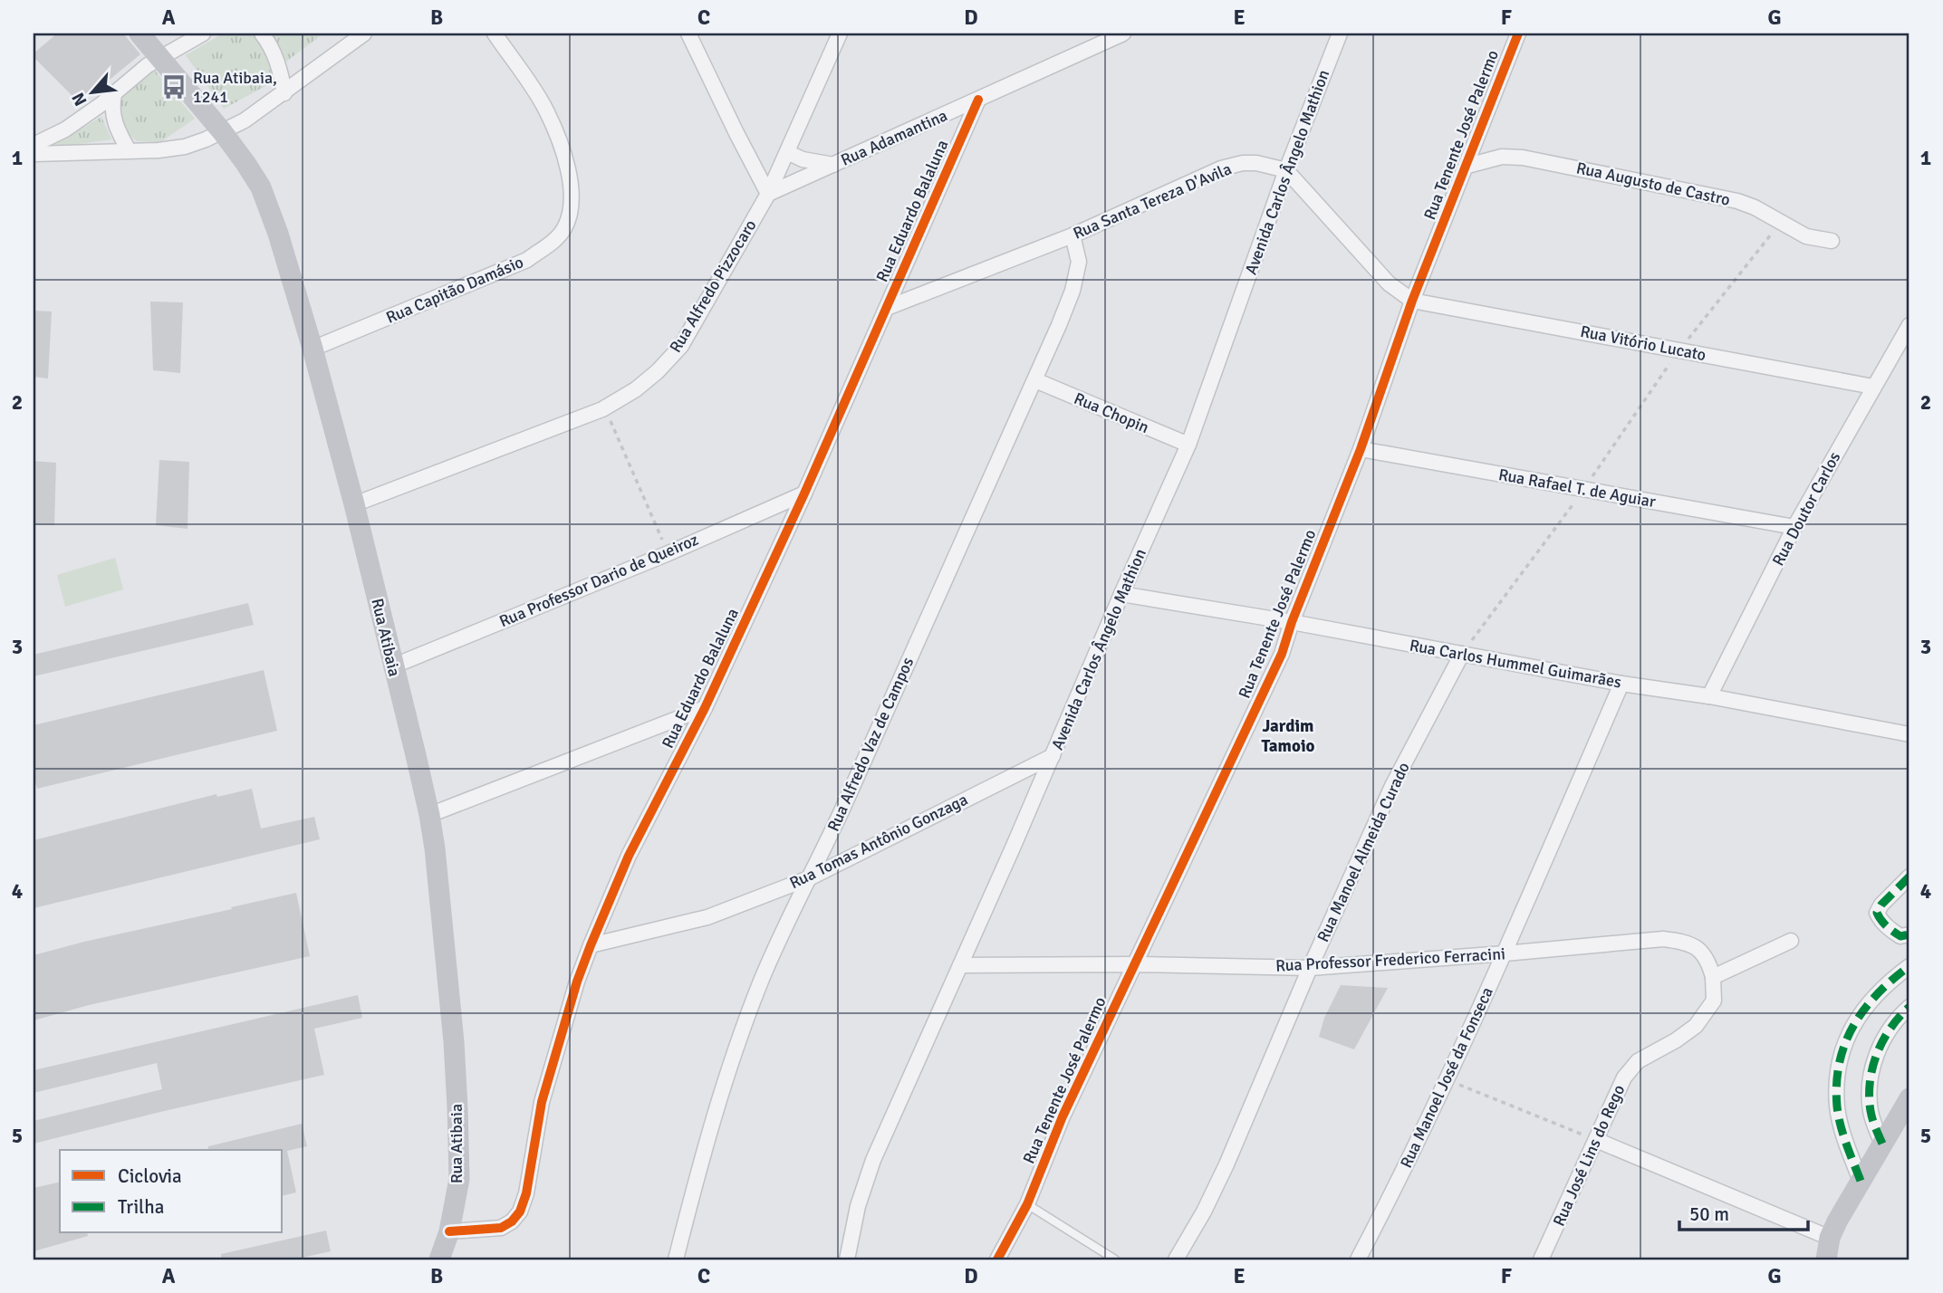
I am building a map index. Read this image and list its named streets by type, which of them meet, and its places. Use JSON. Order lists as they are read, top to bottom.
{
  "streets": {
    "main road": ["Rua Atibaia"],
    "street": [
      "Rua Tenente José Palermo",
      "Rua Adamantina",
      "Avenida Carlos Ângelo Mathion",
      "Rua Augusto de Castro",
      "Rua Santa Tereza D'Avila",
      "Rua Eduardo Balaluna",
      "Rua Alfredo Pizzocaro",
      "Rua Capitão Damásio",
      "Rua Vitório Lucato",
      "Rua Chopin",
      "Rua Rafael T. de Aguiar",
      "Rua Doutor Carlos",
      "Rua Professor Dario de Queiroz",
      "Rua Carlos Hummel Guimarães",
      "Rua Alfredo Vaz de Campos",
      "Rua Tomas Antônio Gonzaga",
      "Rua Manoel Almeida Curado",
      "Rua Professor Frederico Ferracini",
      "Rua Manoel José da Fonseca",
      "Rua José Lins do Rego"
    ]
  },
  "crossings": [
    ["Rua Tenente José Palermo", "Rua Augusto de Castro"],
    ["Rua Tenente José Palermo", "Rua Vitório Lucato"],
    ["Rua Tenente José Palermo", "Rua Rafael T. de Aguiar"],
    ["Rua Tenente José Palermo", "Rua Carlos Hummel Guimarães"],
    ["Rua Tenente José Palermo", "Rua Professor Frederico Ferracini"],
    ["Rua Adamantina", "Rua Eduardo Balaluna"],
    ["Rua Adamantina", "Rua Alfredo Pizzocaro"],
    ["Avenida Carlos Ângelo Mathion", "Rua Santa Tereza D'Avila"],
    ["Avenida Carlos Ângelo Mathion", "Rua Chopin"],
    ["Avenida Carlos Ângelo Mathion", "Rua Carlos Hummel Guimarães"],
    ["Avenida Carlos Ângelo Mathion", "Rua Tomas Antônio Gonzaga"],
    ["Avenida Carlos Ângelo Mathion", "Rua Professor Frederico Ferracini"],
    ["Rua Santa Tereza D'Avila", "Rua Eduardo Balaluna"],
    ["Rua Santa Tereza D'Avila", "Rua Alfredo Vaz de Campos"],
    ["Rua Eduardo Balaluna", "Rua Professor Dario de Queiroz"],
    ["Rua Eduardo Balaluna", "Rua Atibaia"],
    ["Rua Eduardo Balaluna", "Rua Tomas Antônio Gonzaga"],
    ["Rua Alfredo Pizzocaro", "Rua Atibaia"],
    ["Rua Capitão Damásio", "Rua Atibaia"],
    ["Rua Vitório Lucato", "Rua Doutor Carlos"],
    ["Rua Chopin", "Rua Alfredo Vaz de Campos"],
    ["Rua Rafael T. de Aguiar", "Rua Doutor Carlos"],
    ["Rua Doutor Carlos", "Rua Carlos Hummel Guimarães"],
    ["Rua Professor Dario de Queiroz", "Rua Atibaia"],
    ["Rua Carlos Hummel Guimarães", "Rua Manoel Almeida Curado"],
    ["Rua Carlos Hummel Guimarães", "Rua Manoel José da Fonseca"],
    ["Rua Alfredo Vaz de Campos", "Rua Tomas Antônio Gonzaga"],
    ["Rua Manoel Almeida Curado", "Rua Professor Frederico Ferracini"],
    ["Rua Professor Frederico Ferracini", "Rua Manoel José da Fonseca"],
    ["Rua Professor Frederico Ferracini", "Rua José Lins do Rego"]
  ],
  "districts": ["Jardim Tamoio"],
  "places": {
    "bus stop": ["Rua Atibaia, 1241"]
  },
  "legend": ["Ciclovia", "Trilha"],
  "scale_bar": "50 m",
  "north": "bottom left",
  "grid": {
    "columns": [
      "A",
      "B",
      "C",
      "D",
      "E",
      "F",
      "G"
    ],
    "rows": [
      "1",
      "2",
      "3",
      "4",
      "5"
    ]
  }
}
